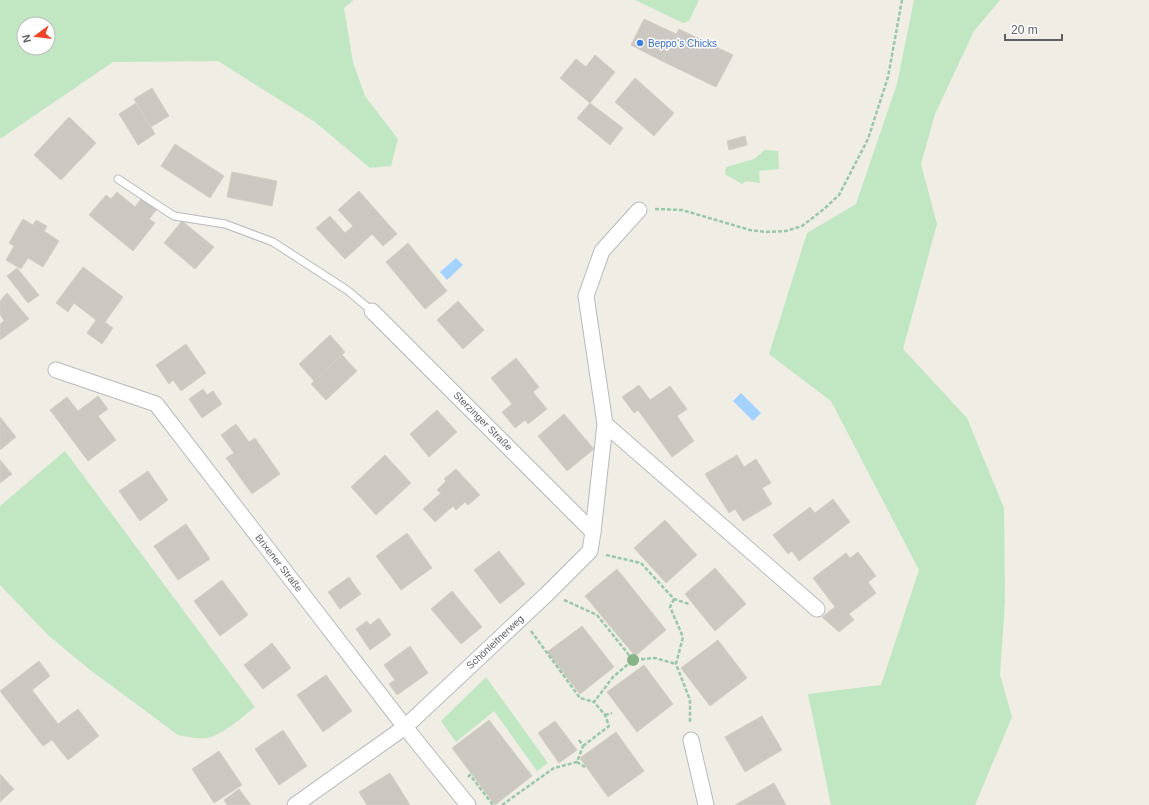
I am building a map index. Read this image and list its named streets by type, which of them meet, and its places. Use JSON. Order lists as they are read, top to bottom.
{
  "streets": {
    "street": ["Sterzinger Straße", "Brixener Straße", "Schönleitnerweg"]
  },
  "crossings": [
    ["Brixener Straße", "Schönleitnerweg"]
  ],
  "places": ["Beppo‘s Chicks"],
  "scale_bar": "20 m",
  "north": "left"
}
